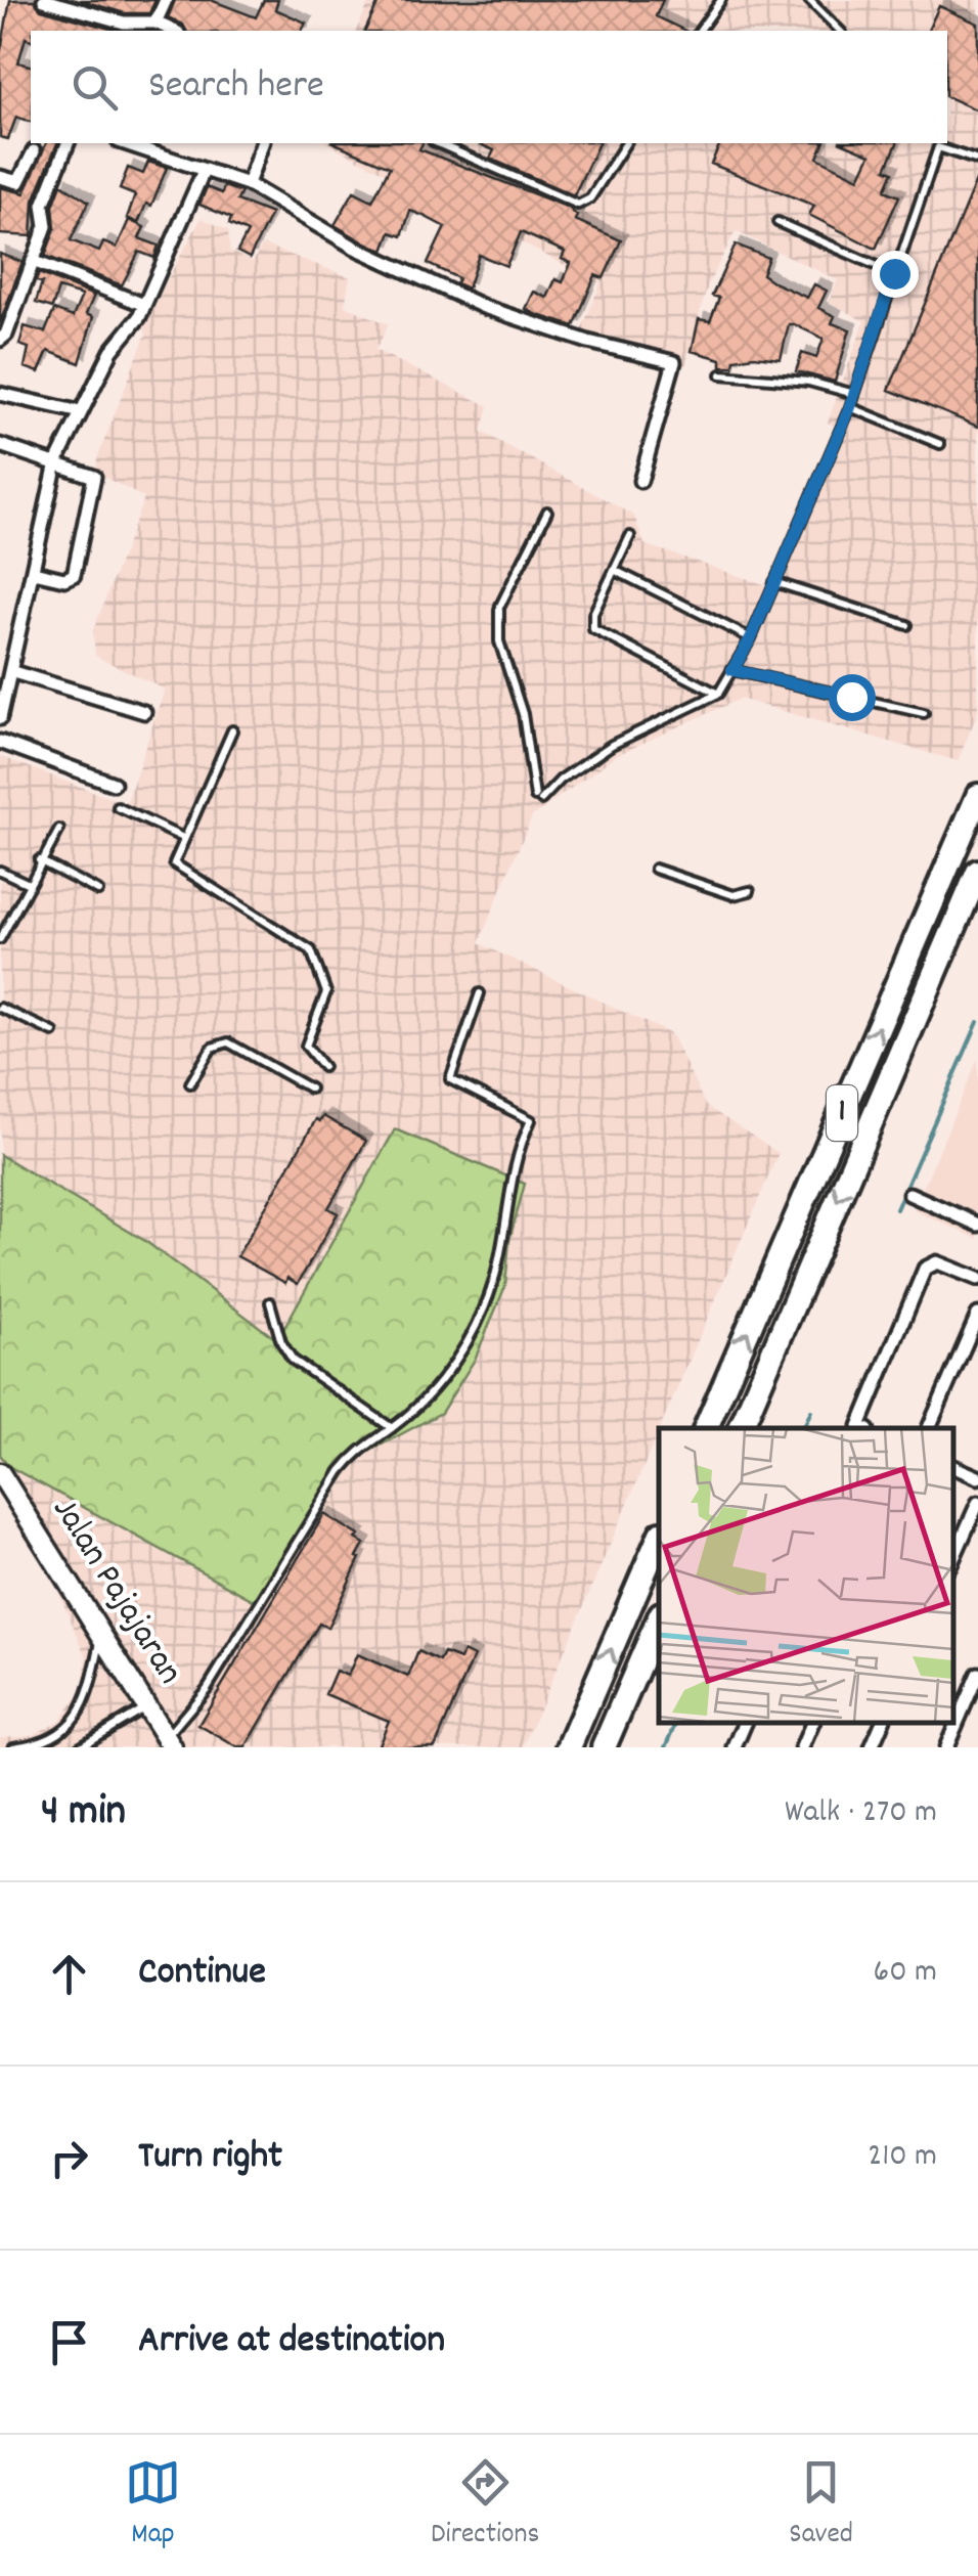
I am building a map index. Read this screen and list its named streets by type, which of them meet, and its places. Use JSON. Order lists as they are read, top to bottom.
{
  "streets": {
    "highway": ["1"],
    "main road": ["Jalan Pajajaran"]
  },
  "page": {
    "search": "Search here",
    "heading": ["4 min", "Walk · 270 m"],
    "list": [
      ["Continue", "60 m"],
      ["Turn right", "210 m"],
      "Arrive at destination"
    ],
    "nav": ["Map", "Directions", "Saved"]
  }
}
